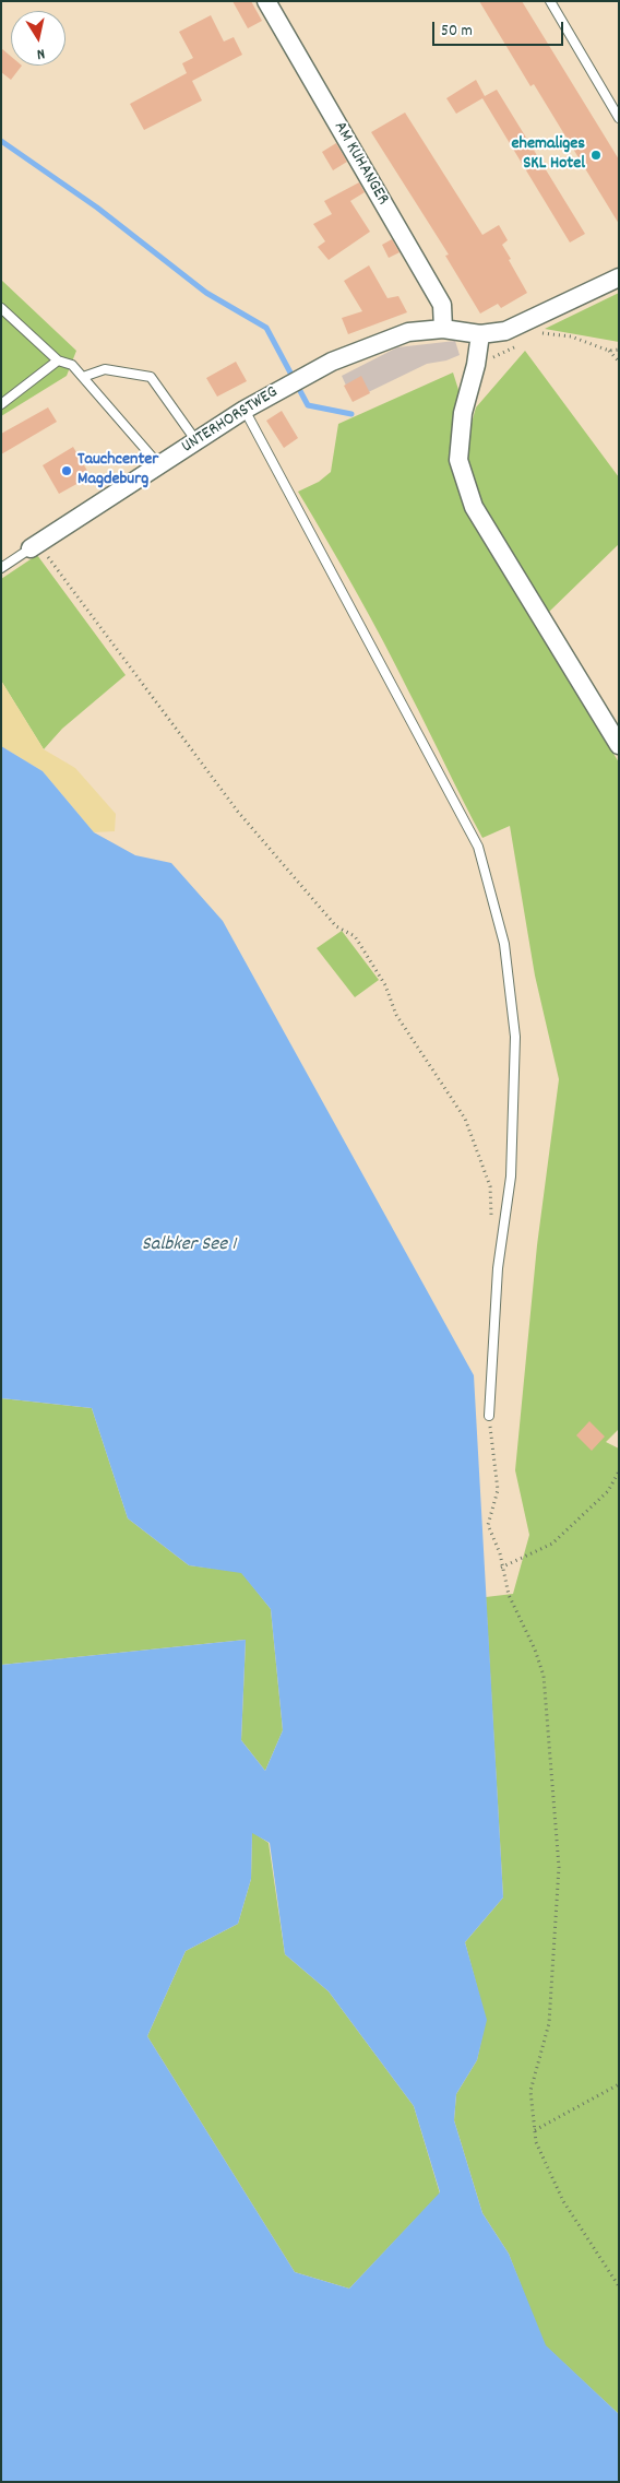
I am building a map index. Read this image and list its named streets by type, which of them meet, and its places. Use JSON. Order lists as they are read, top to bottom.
{
  "streets": {
    "street": ["AM KUHANGER", "UNTERHORSTWEG"]
  },
  "crossings": [
    ["AM KUHANGER", "UNTERHORSTWEG"]
  ],
  "water": ["Salbker See 1"],
  "places": ["ehemaliges SKL Hotel", "Tauchcenter Magdeburg"],
  "scale_bar": "50 m",
  "north": "bottom"
}
